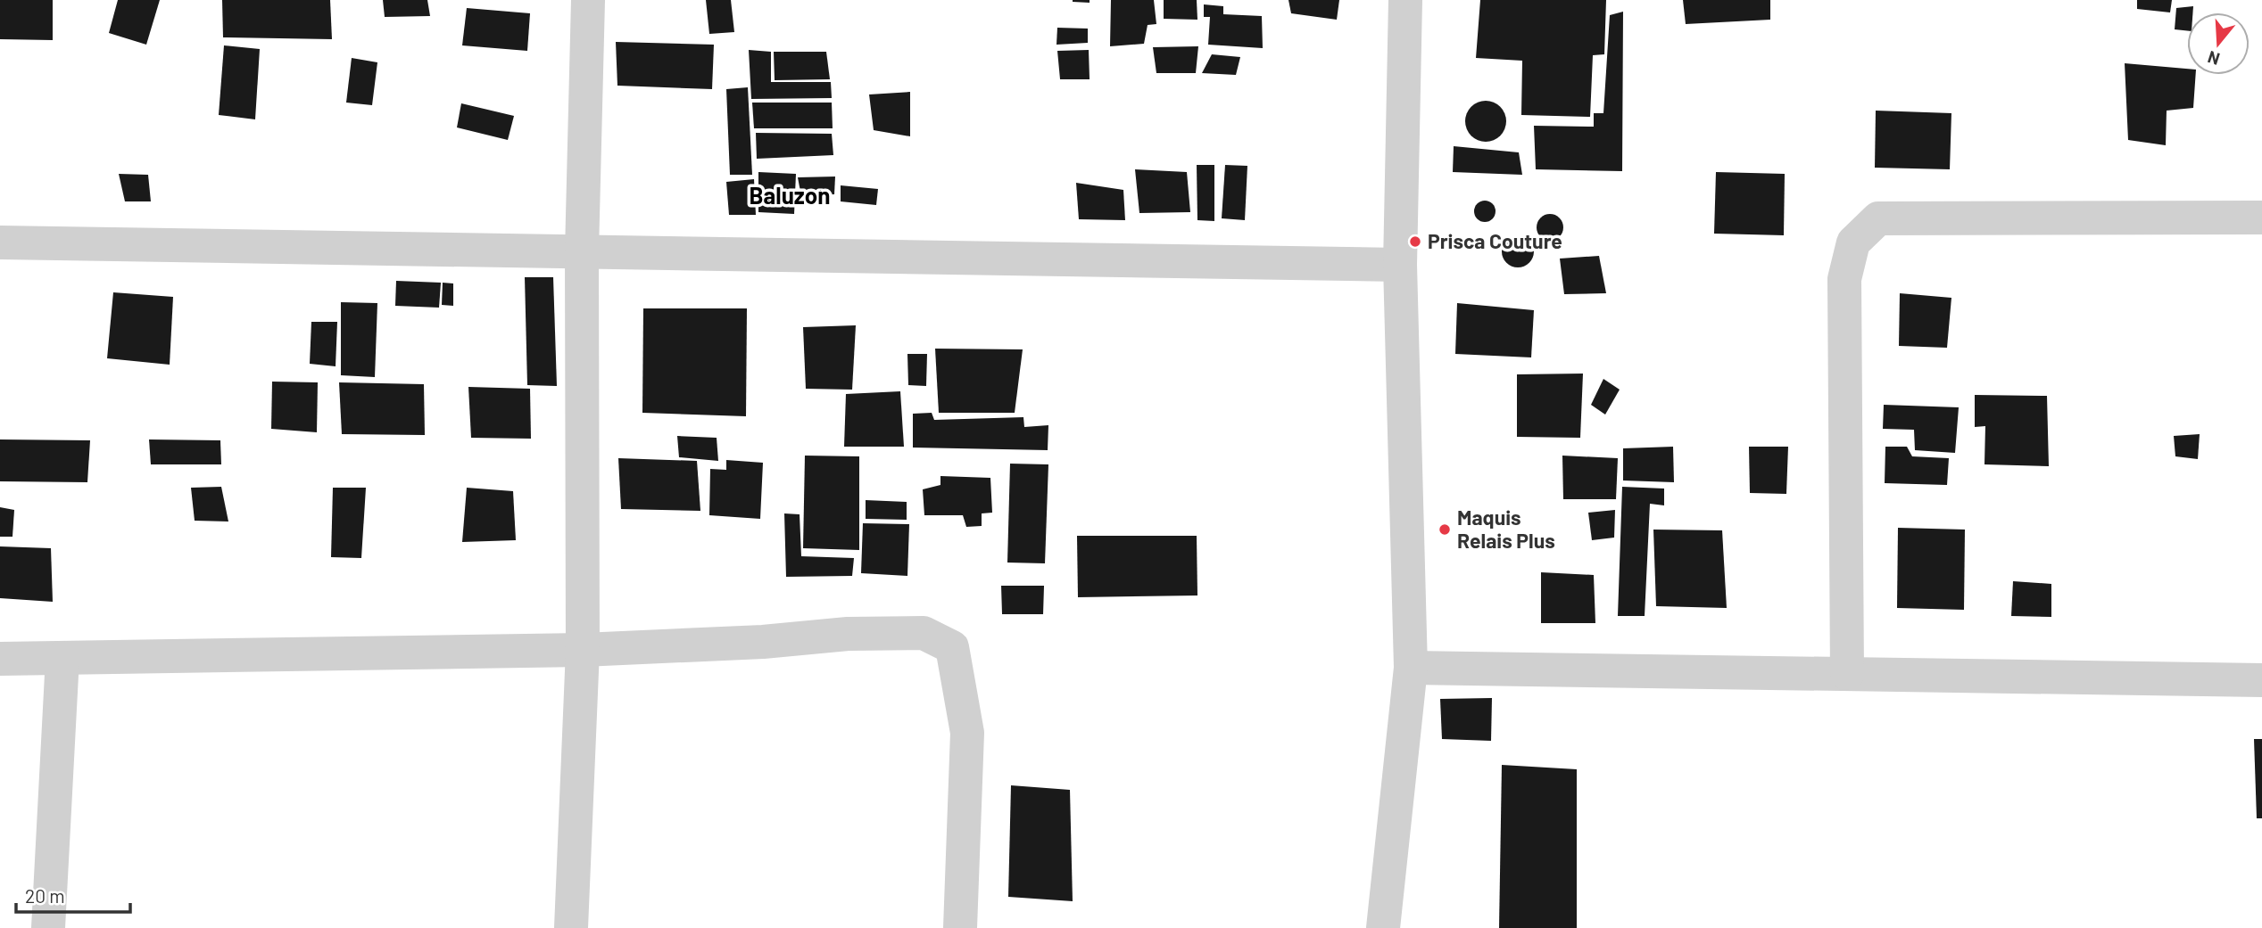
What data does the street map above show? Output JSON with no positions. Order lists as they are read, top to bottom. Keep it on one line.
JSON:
{"districts":["Baluzon"],"places":["Prisca Couture","Maquis Relais Plus"],"scale_bar":"20 m","north":"bottom"}
